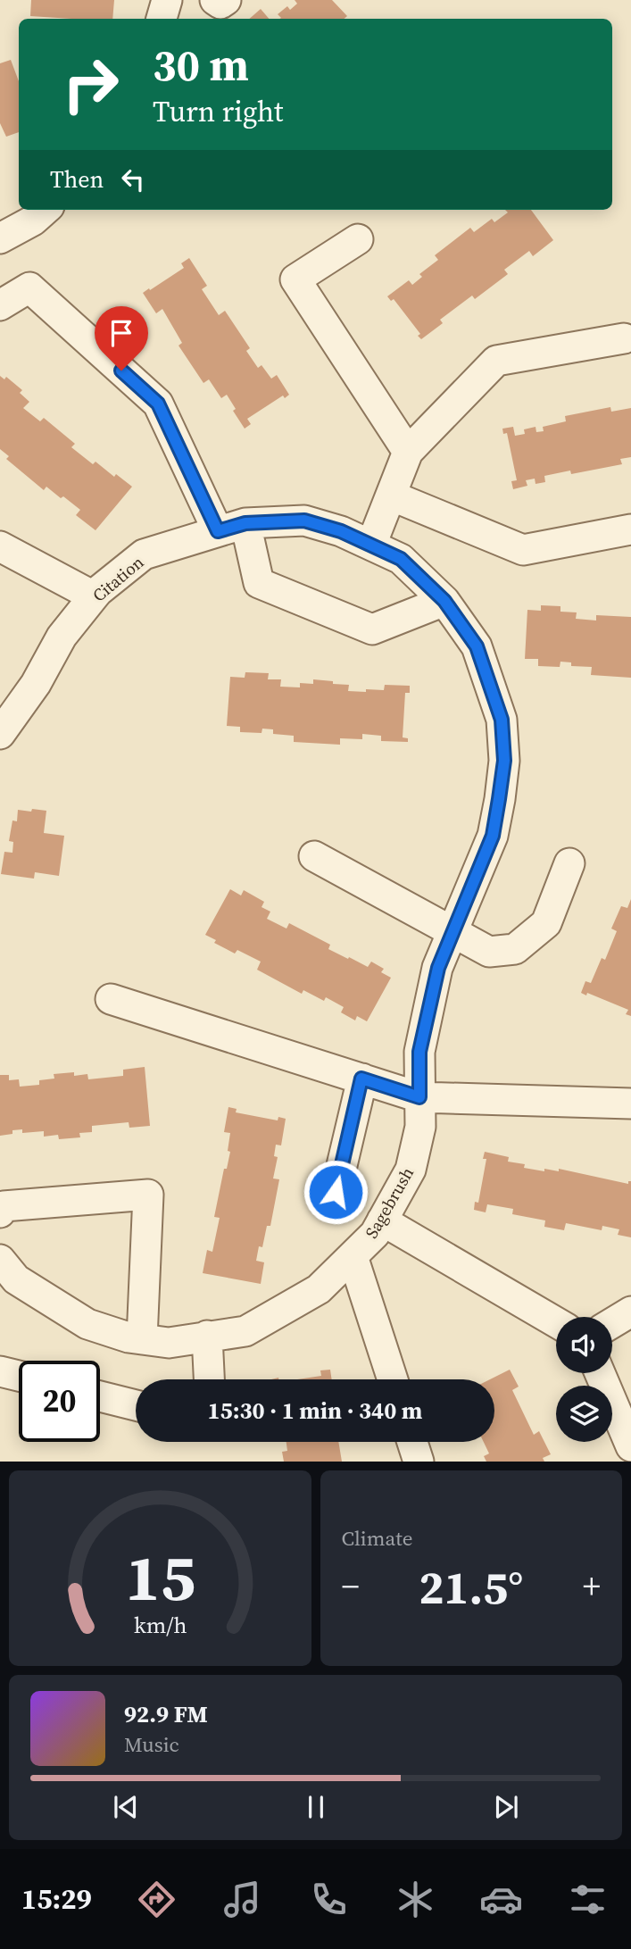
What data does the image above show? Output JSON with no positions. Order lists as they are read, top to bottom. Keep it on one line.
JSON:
{"streets":{"street":["Citation","Sagebrush"]},"crossings":[["Citation","Sagebrush"]],"page":{"turn":["30 m","Turn right"],"then":"Then","limit":"20","trip":"15:30 · 1 min · 340 m","tile":"Climate","heat":["−","21.5°","+"],"song":["92.9 FM","Music"],"tabs":"15:29","gauge":["15","km/h"]}}
